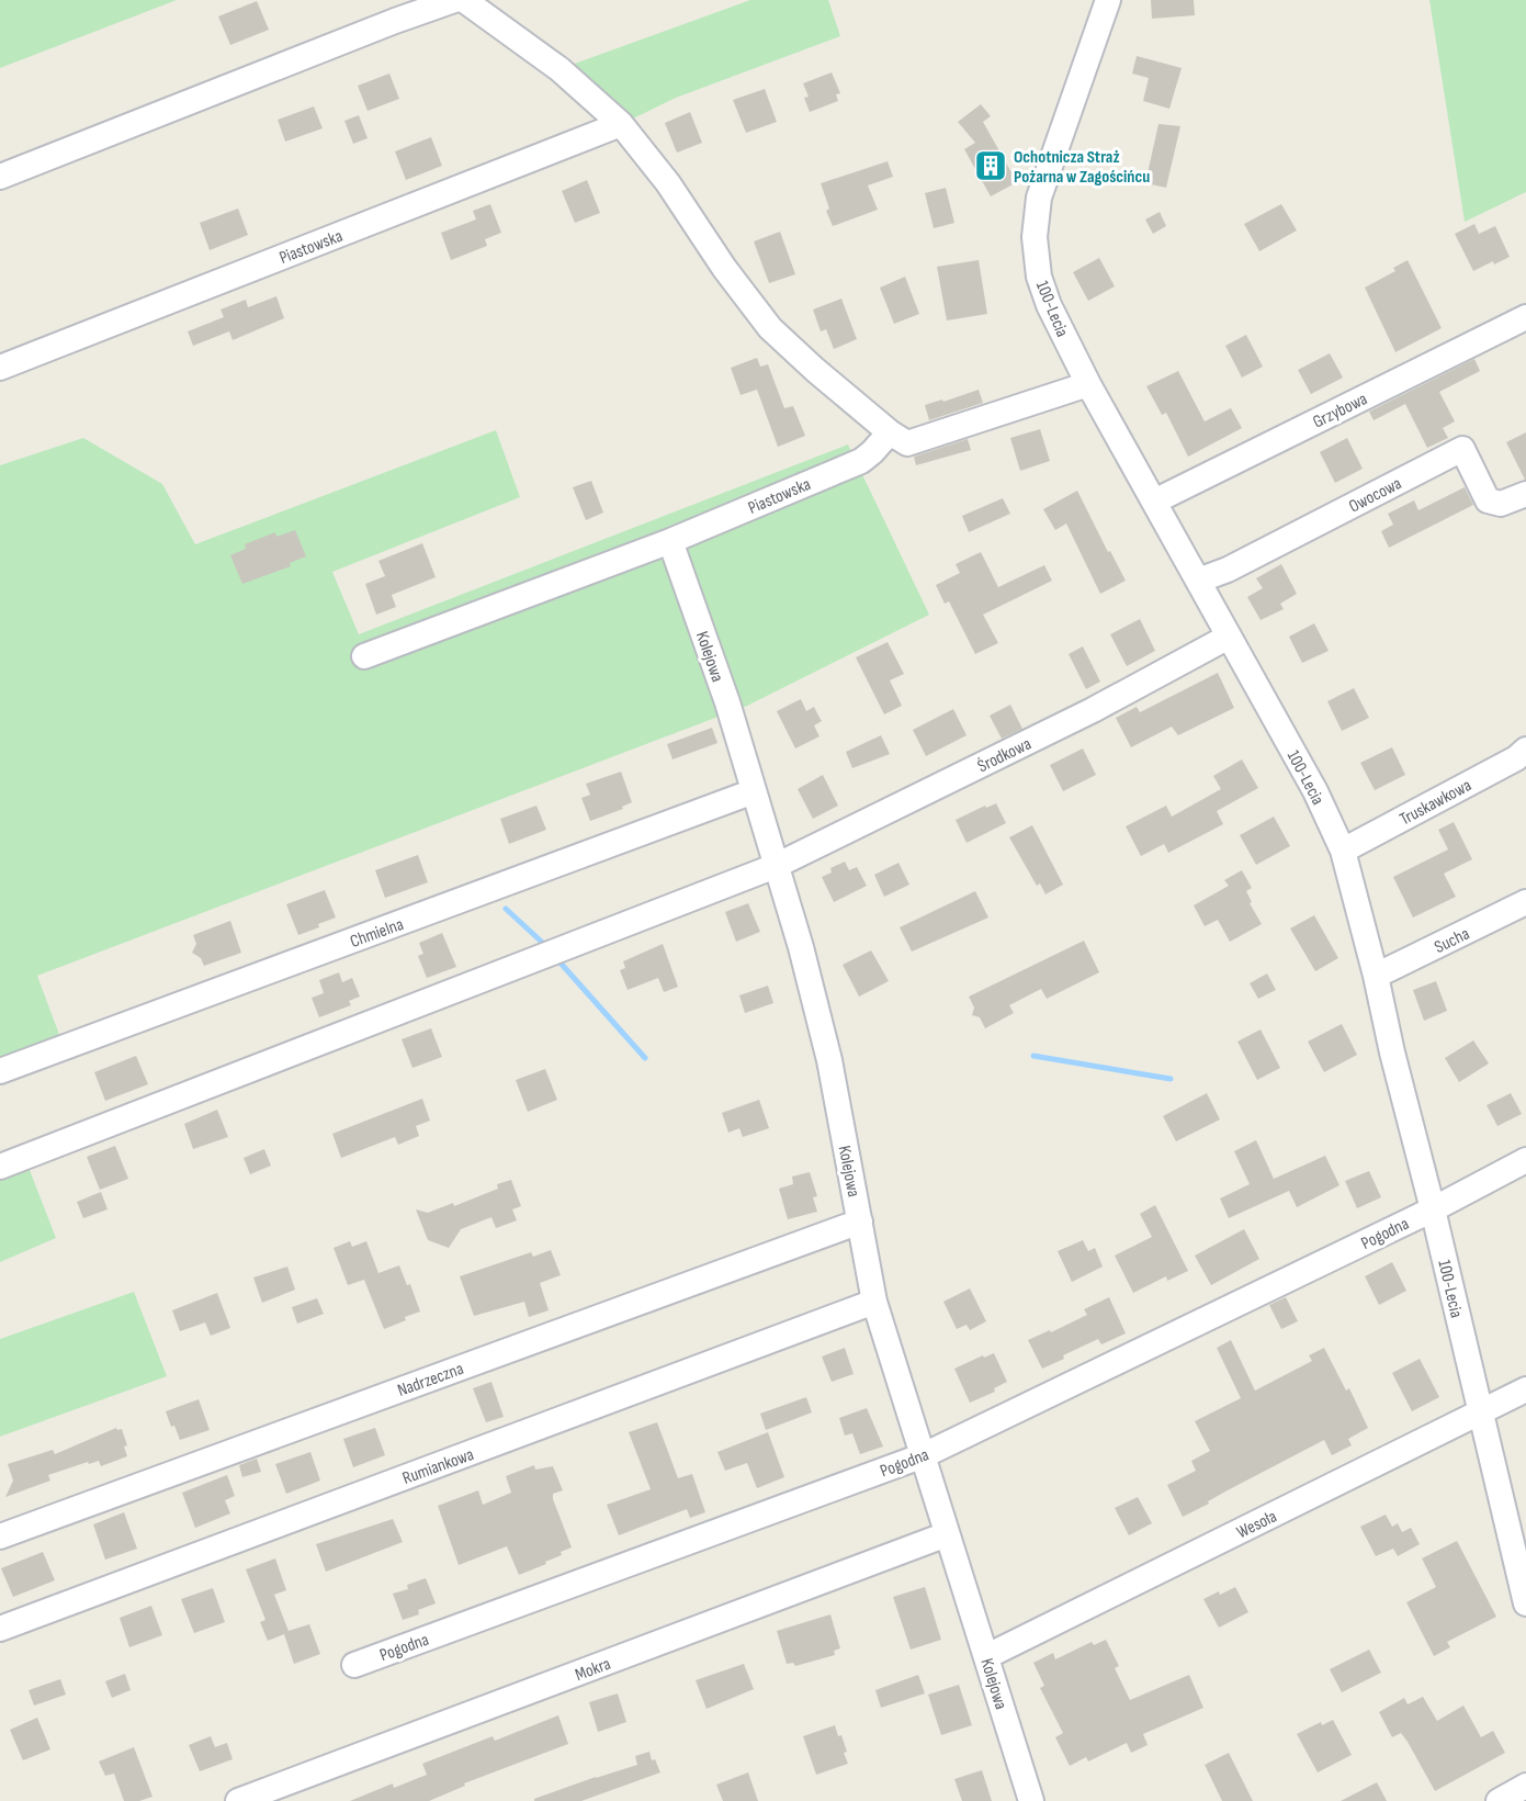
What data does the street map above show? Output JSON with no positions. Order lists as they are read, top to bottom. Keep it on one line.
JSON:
{"streets":{"street":["Piastowska","100-Lecia","Grzybowa","Owocowa","Kolejowa","Środkowa","Truskawkowa","Chmielna","Sucha","Pogodna","Nadrzeczna","Rumiankowa","Wesoła","Mokra"]},"crossings":[["Piastowska","Kolejowa"],["100-Lecia","Grzybowa"],["100-Lecia","Owocowa"],["100-Lecia","Środkowa"],["100-Lecia","Truskawkowa"],["100-Lecia","Sucha"],["100-Lecia","Pogodna"],["100-Lecia","Wesoła"],["Kolejowa","Środkowa"],["Kolejowa","Chmielna"],["Kolejowa","Pogodna"],["Kolejowa","Nadrzeczna"],["Kolejowa","Rumiankowa"],["Kolejowa","Wesoła"],["Kolejowa","Mokra"]],"places":{"building":["Ochotnicza Straż Pożarna w Zagościńcu"]}}
